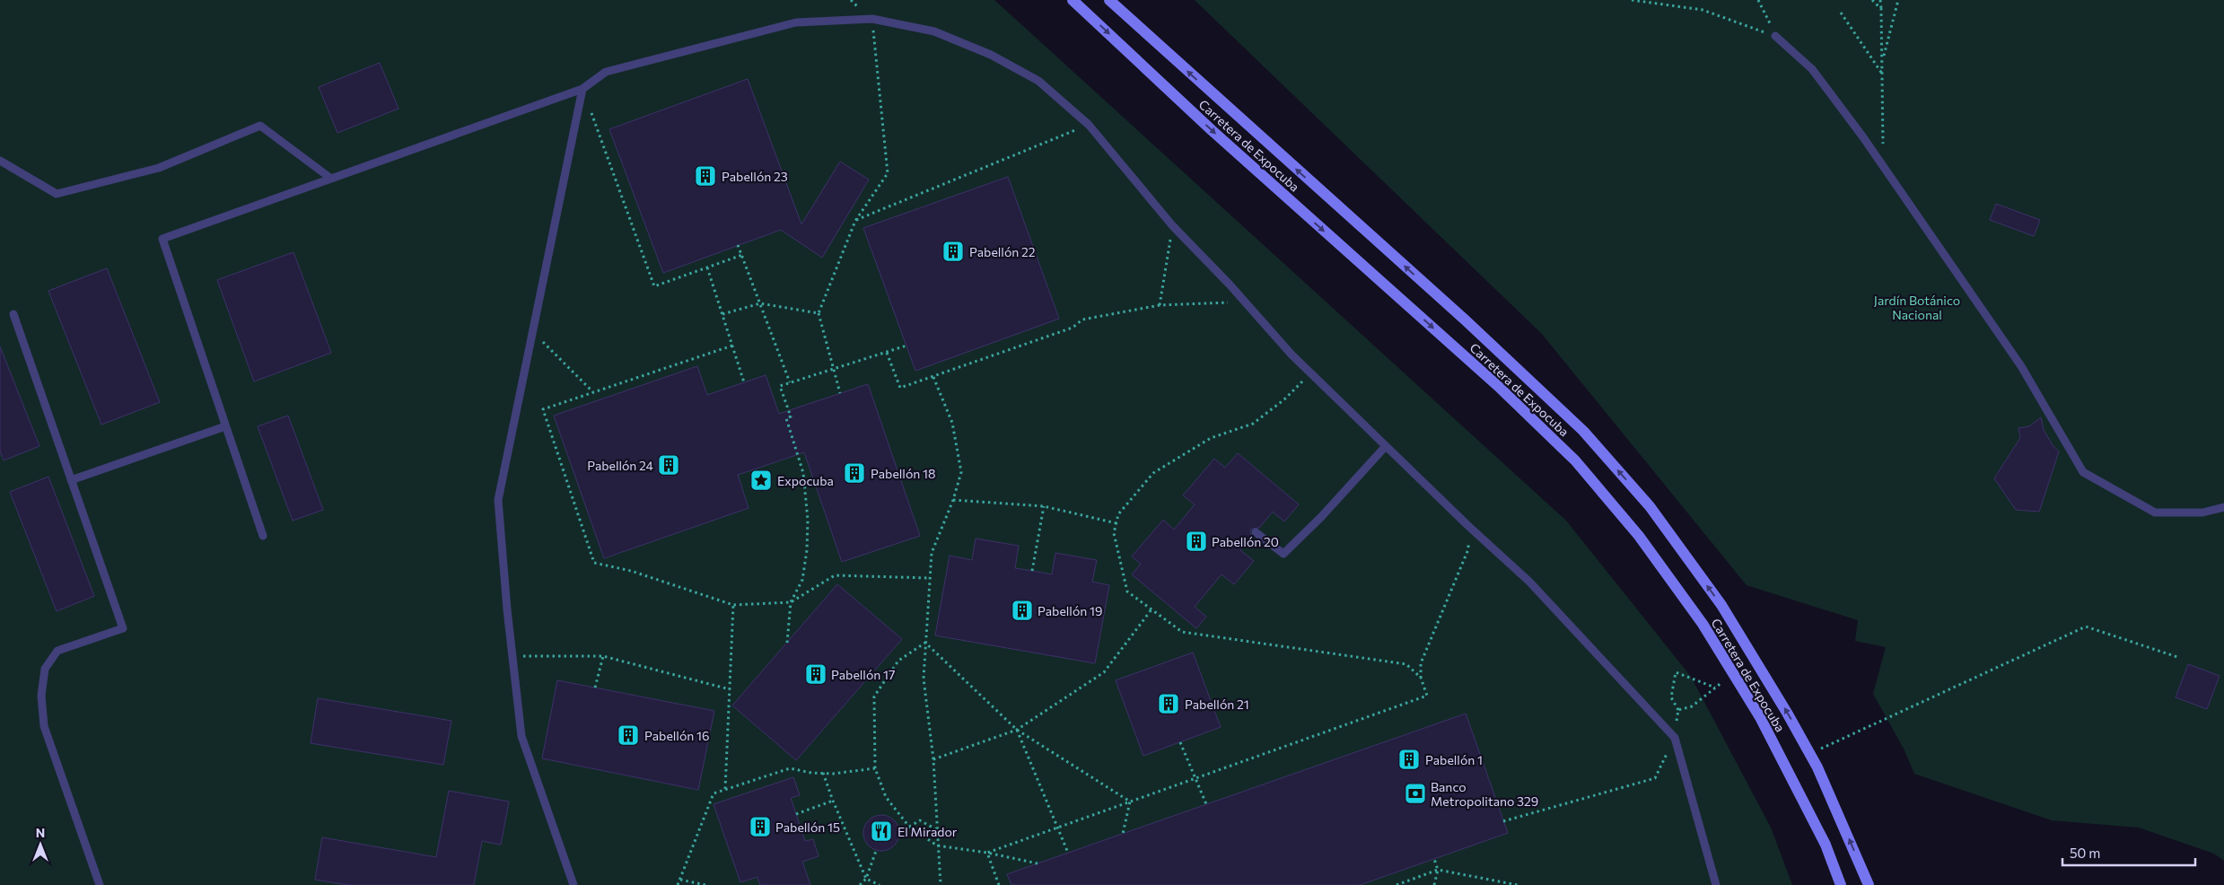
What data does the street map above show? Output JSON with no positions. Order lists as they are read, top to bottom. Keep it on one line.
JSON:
{"streets":{"main road":["Carretera de Expocuba"]},"parks":["Jardín Botánico Nacional"],"places":{"building":["Pabellón 23","Pabellón 22","Pabellón 24","Pabellón 18","Pabellón 20","Pabellón 19","Pabellón 17","Pabellón 21","Pabellón 16","Pabellón 1","Pabellón 15"],"place":["Expocuba"],"bank":["Banco Metropolitano 329"],"restaurant":["El Mirador"]},"scale_bar":"50 m","north":"top"}
